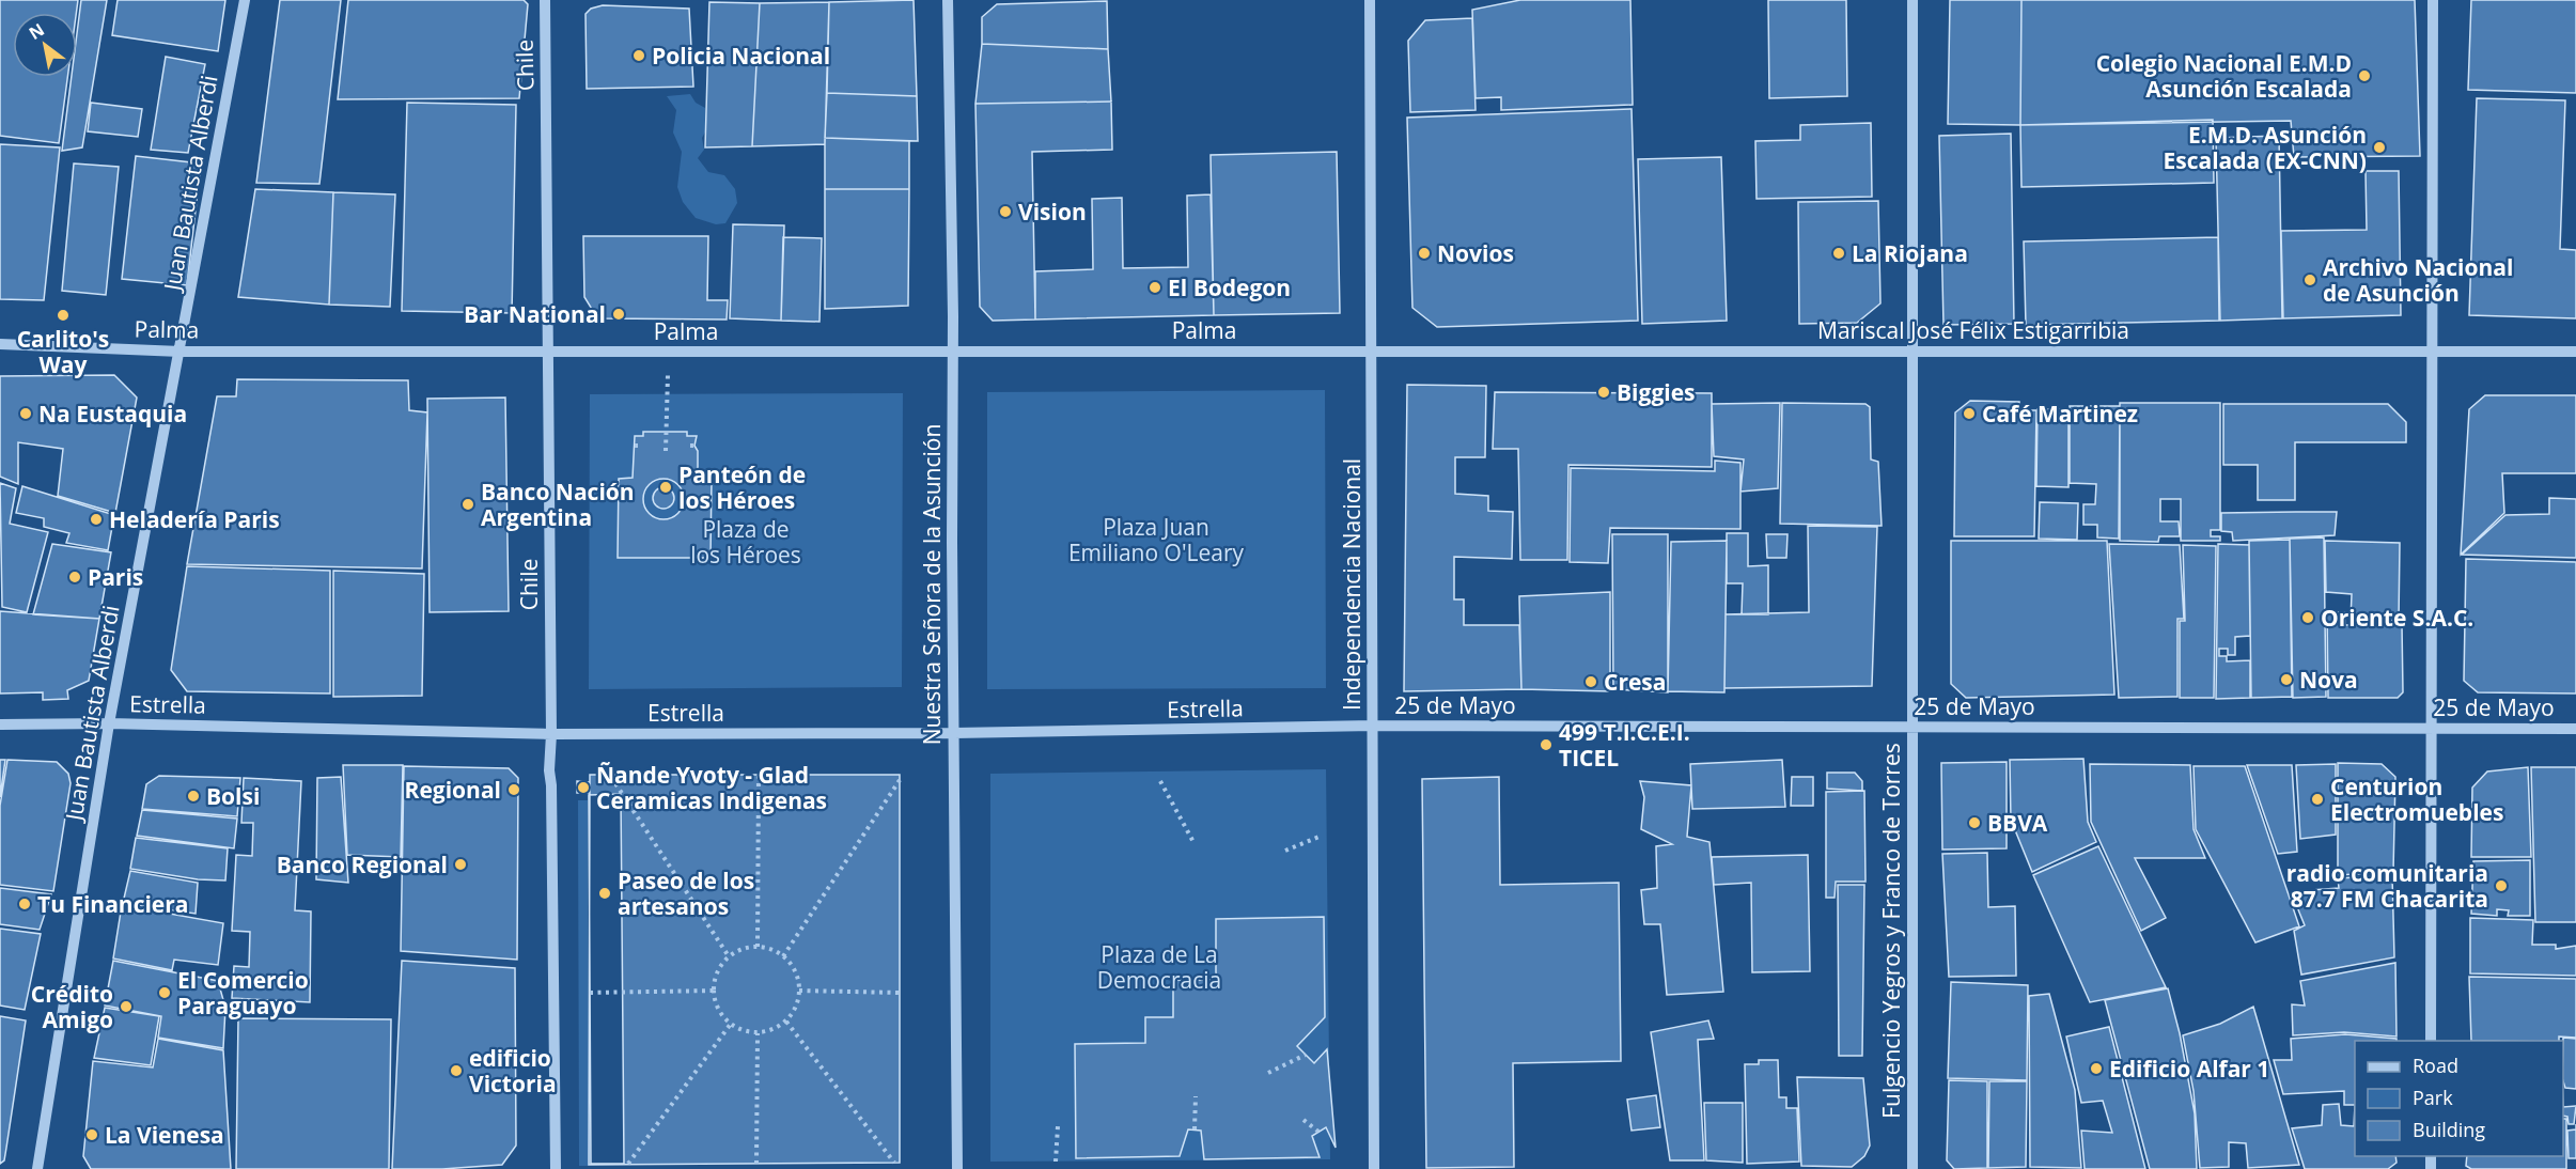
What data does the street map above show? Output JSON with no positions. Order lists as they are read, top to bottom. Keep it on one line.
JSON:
{"streets":{"street":["Chile","Juan Bautista Alberdi","Palma","Mariscal José Félix Estigarribia","Nuestra Señora de la Asunción","Independencia Nacional","Estrella","25 de Mayo","Fulgencio Yegros y Franco de Torres"]},"crossings":[["Chile","Palma"],["Chile","Estrella"],["Juan Bautista Alberdi","Palma"],["Juan Bautista Alberdi","Estrella"],["Palma","Mariscal José Félix Estigarribia"],["Palma","Nuestra Señora de la Asunción"],["Palma","Independencia Nacional"],["Mariscal José Félix Estigarribia","Independencia Nacional"],["Mariscal José Félix Estigarribia","Fulgencio Yegros y Franco de Torres"],["Nuestra Señora de la Asunción","Estrella"],["Independencia Nacional","Estrella"],["Independencia Nacional","25 de Mayo"],["Estrella","25 de Mayo"],["25 de Mayo","Fulgencio Yegros y Franco de Torres"]],"parks":["Plaza Juan Emiliano O'Leary","Plaza de los Héroes","Plaza de La Democracia"],"places":["Policia Nacional","Colegio Nacional E.M.D Asunción Escalada","E.M.D. Asunción Escalada (EX-CNN)","Vision","Novios","La Riojana","Archivo Nacional de Asunción","El Bodegon","Bar National","Carlito's Way","Biggies","Na Eustaquia","Café Martinez","Panteón de los Héroes","Banco Nación Argentina","Heladería Paris","Paris","Oriente S.A.C.","Nova","Cresa","499 T.I.C.E.I. TICEL","Ñande Yvoty - Glad Ceramicas Indigenas","Regional","Bolsi","Centurion Electromuebles","BBVA","Banco Regional","radio comunitaria 87.7 FM Chacarita","Paseo de los artesanos","Tu Financiera","El Comercio Paraguayo","Crédito Amigo","Edificio Alfar 1","edificio Victoria","La Vienesa"],"legend":["Road","Park","Building"],"north":"top left"}
